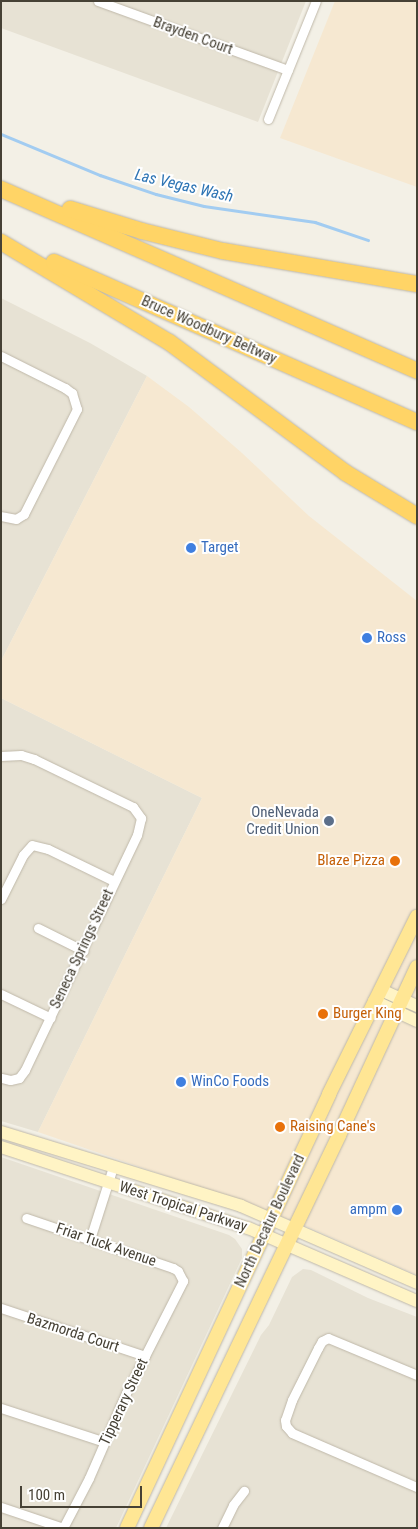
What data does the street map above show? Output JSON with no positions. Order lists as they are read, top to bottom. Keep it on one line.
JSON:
{"streets":{"highway":["Bruce Woodbury Beltway"],"main road":["West Tropical Parkway","North Decatur Boulevard"],"street":["Brayden Court","Seneca Springs Street","Friar Tuck Avenue","Bazmorda Court","Tipperary Street"]},"crossings":[["West Tropical Parkway","North Decatur Boulevard"],["Friar Tuck Avenue","Tipperary Street"],["Bazmorda Court","Tipperary Street"]],"water":["Las Vegas Wash"],"places":["Target","Ross","OneNevada Credit Union","Blaze Pizza","Burger King","WinCo Foods","Raising Cane's","ampm"],"scale_bar":"100 m"}
